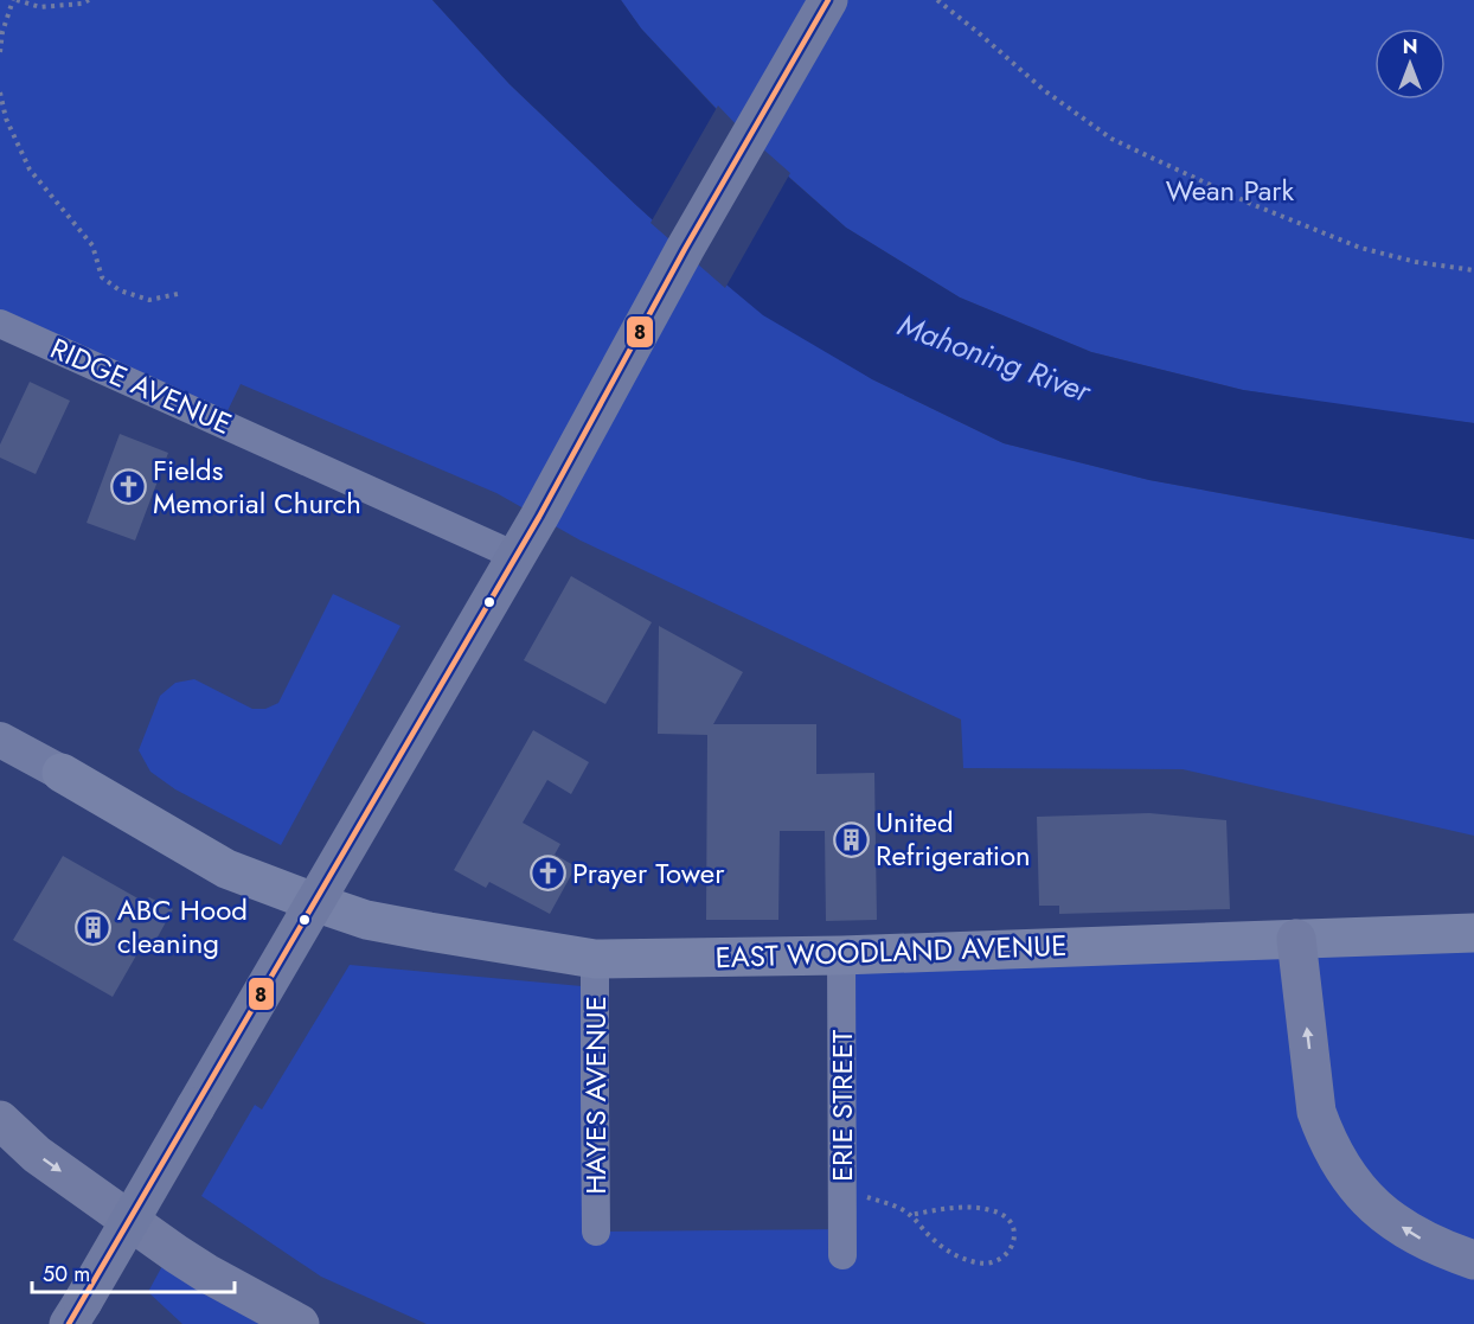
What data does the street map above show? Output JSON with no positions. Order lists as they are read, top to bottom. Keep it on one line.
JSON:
{"streets":{"main road":["EAST WOODLAND AVENUE"],"street":["RIDGE AVENUE","HAYES AVENUE","ERIE STREET"]},"crossings":[["EAST WOODLAND AVENUE","HAYES AVENUE"],["EAST WOODLAND AVENUE","ERIE STREET"]],"water":["Mahoning River"],"parks":["Wean Park"],"places":{"church":["Fields Memorial Church","Prayer Tower"],"building":["United Refrigeration","ABC Hood cleaning"]},"lines":["transit line 8"],"scale_bar":"50 m","north":"top"}
